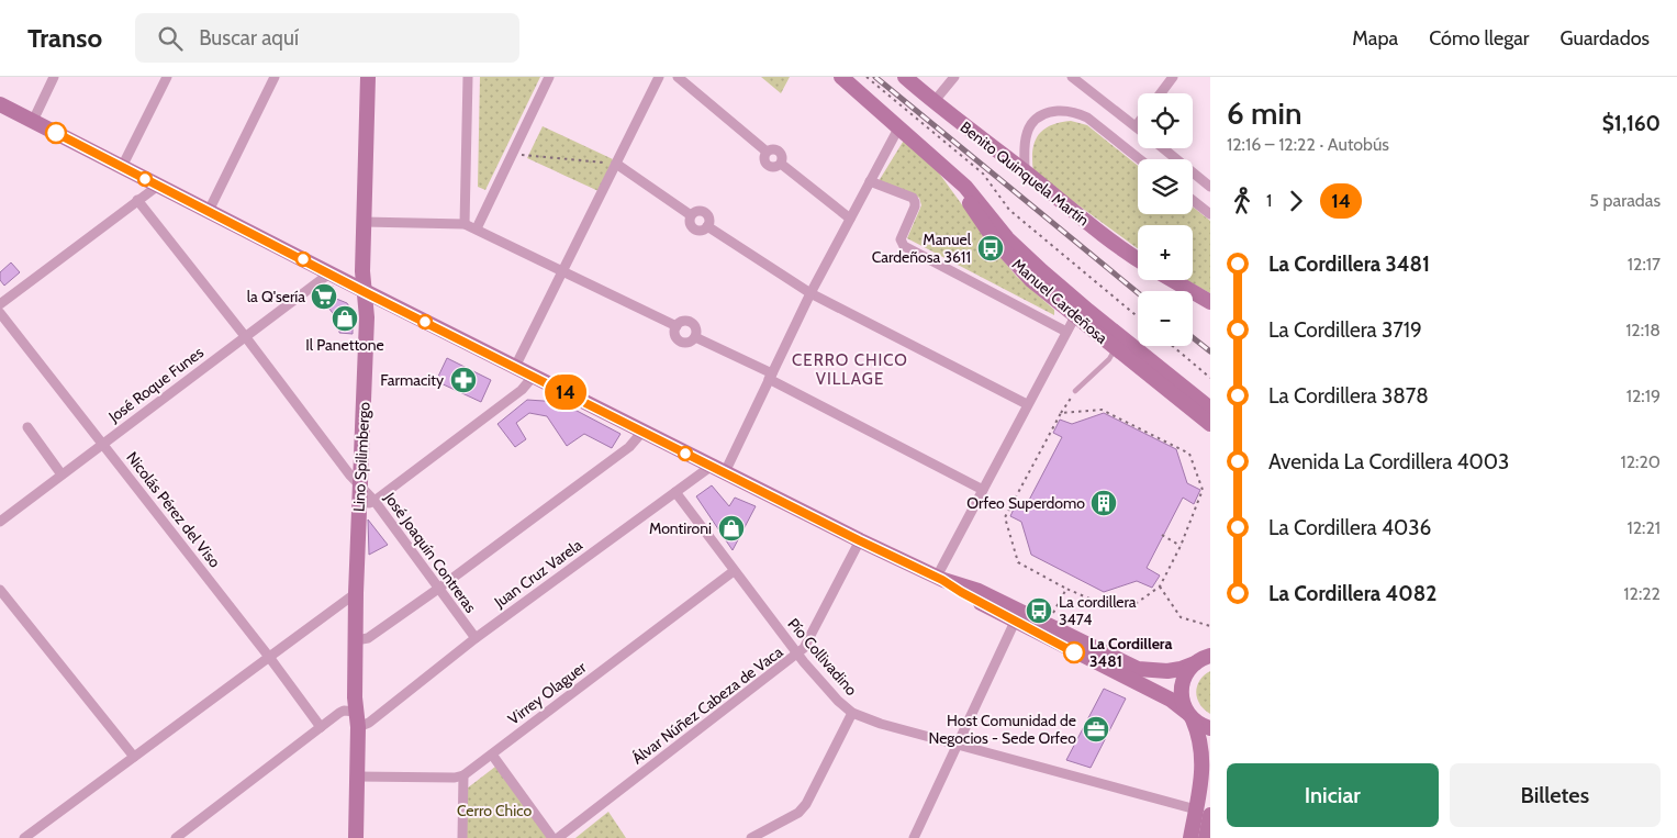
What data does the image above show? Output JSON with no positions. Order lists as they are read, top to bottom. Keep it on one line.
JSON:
{"streets":{"main road":["Benito Quinquela Martín","Manuel Cardeñosa","Lino Spilimbergo"],"street":["José Roque Funes","Nicolás Pérez del Viso","José Joaquín Contreras","Juan Cruz Varela","Pío Collivadino","Virrey Olaguer","Álvar Núñez Cabeza de Vaca"]},"crossings":[["Manuel Cardeñosa","Juan Cruz Varela"],["José Roque Funes","Nicolás Pérez del Viso"],["José Roque Funes","José Joaquín Contreras"],["Lino Spilimbergo","José Joaquín Contreras"],["Lino Spilimbergo","Juan Cruz Varela"],["Nicolás Pérez del Viso","Juan Cruz Varela"],["José Joaquín Contreras","Juan Cruz Varela"],["Juan Cruz Varela","Pío Collivadino"],["Pío Collivadino","Virrey Olaguer"],["Pío Collivadino","Álvar Núñez Cabeza de Vaca"]],"districts":["CERRO CHICO VILLAGE"],"parks":["Cerro Chico"],"places":{"bus stop":["Manuel Cardeñosa 3611","La cordillera 3474"],"supermarket":["la Q'sería"],"shop":["Il Panettone","Montironi"],"pharmacy":["Farmacity"],"building":["Orfeo Superdomo"],"other":["La Cordillera 3481"],"office":["Host Comunidad de Negocios - Sede Orfeo"]},"lines":["bus line 14"],"page":{"header":"Transo","search":"Buscar aquí","nav":["Mapa","Cómo llegar","Guardados"],"on_map":"14","heading":["6 min","12:16 – 12:22 · Autobús","$1,160"],"map_buttons":["+","−"],"legs":["1","14","5 paradas"],"list":[{"name":"La Cordillera 3481","value":"12:17"},{"name":"La Cordillera 3719","value":"12:18"},{"name":"La Cordillera 3878","value":"12:19"},{"name":"Avenida La Cordillera 4003","value":"12:20"},{"name":"La Cordillera 4036","value":"12:21"},{"name":"La Cordillera 4082","value":"12:22"}],"buttons":["Iniciar","Billetes"]}}
